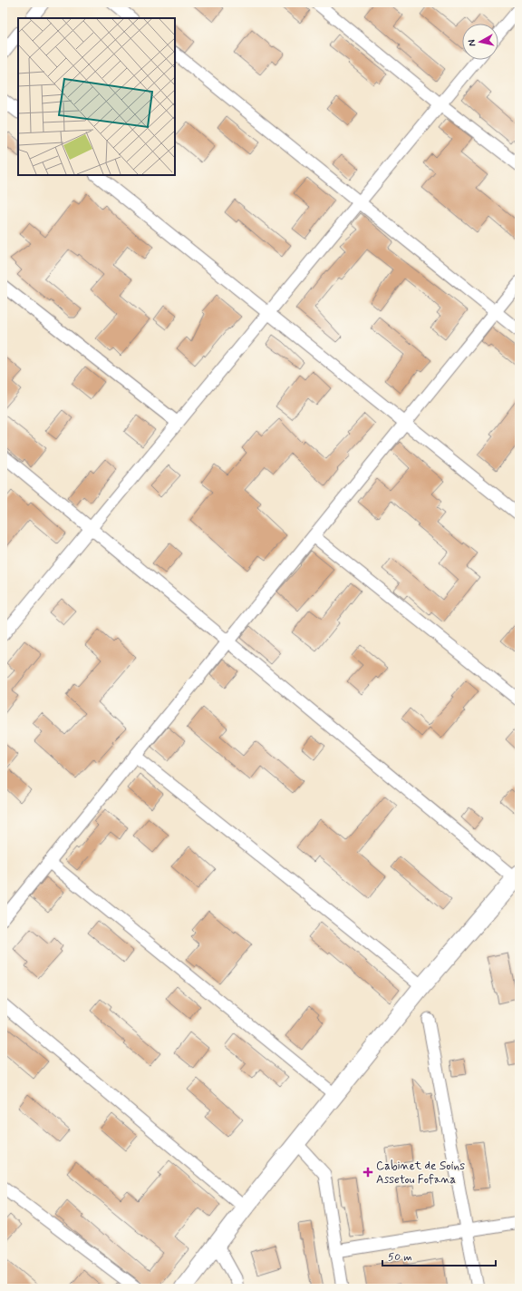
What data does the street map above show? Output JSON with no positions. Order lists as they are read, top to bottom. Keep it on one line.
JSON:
{"places":{"health":["Cabinet de Soins Assetou Fofana"]},"scale_bar":"50 m","north":"left"}
